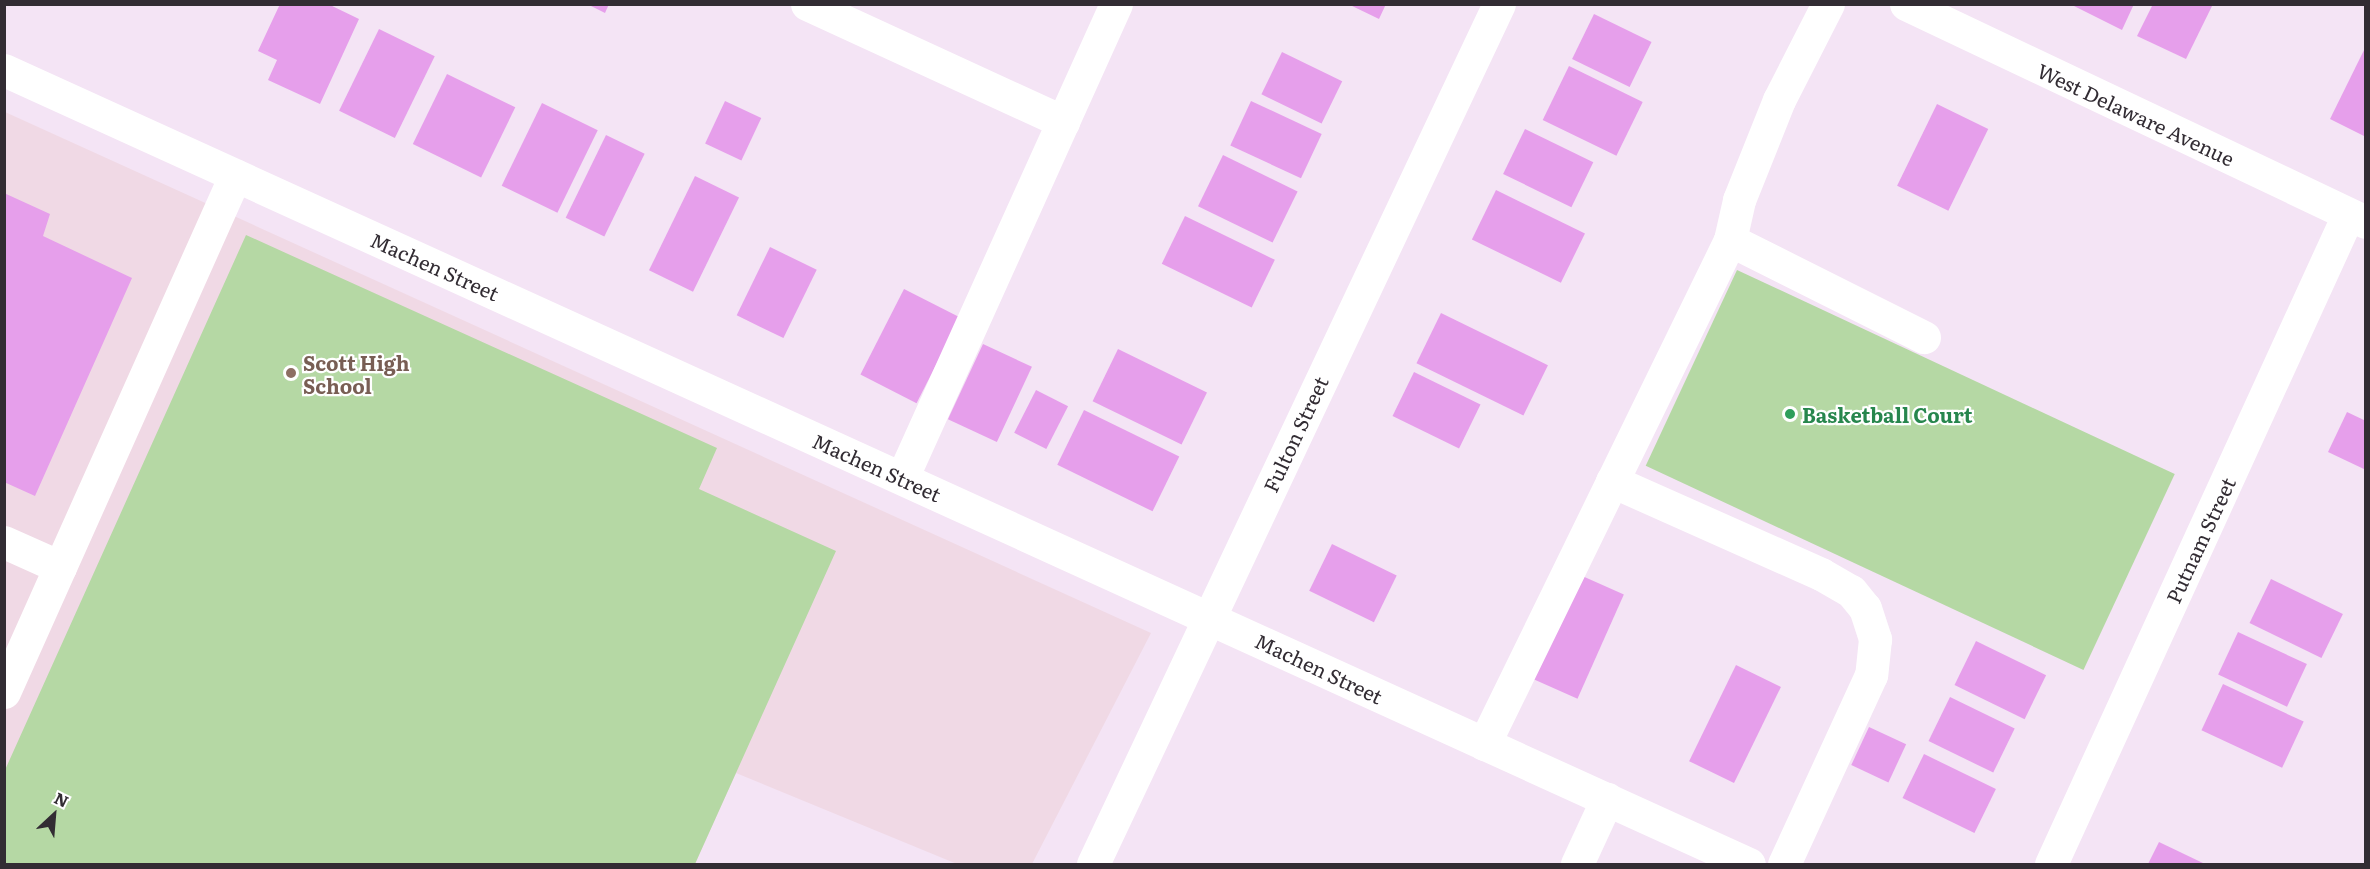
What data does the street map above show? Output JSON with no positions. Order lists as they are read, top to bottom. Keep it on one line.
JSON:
{"streets":{"street":["West Delaware Avenue","Machen Street","Fulton Street","Putnam Street"]},"crossings":[["West Delaware Avenue","Putnam Street"],["Machen Street","Fulton Street"]],"places":["Scott High School","Basketball Court"],"north":"top right"}
